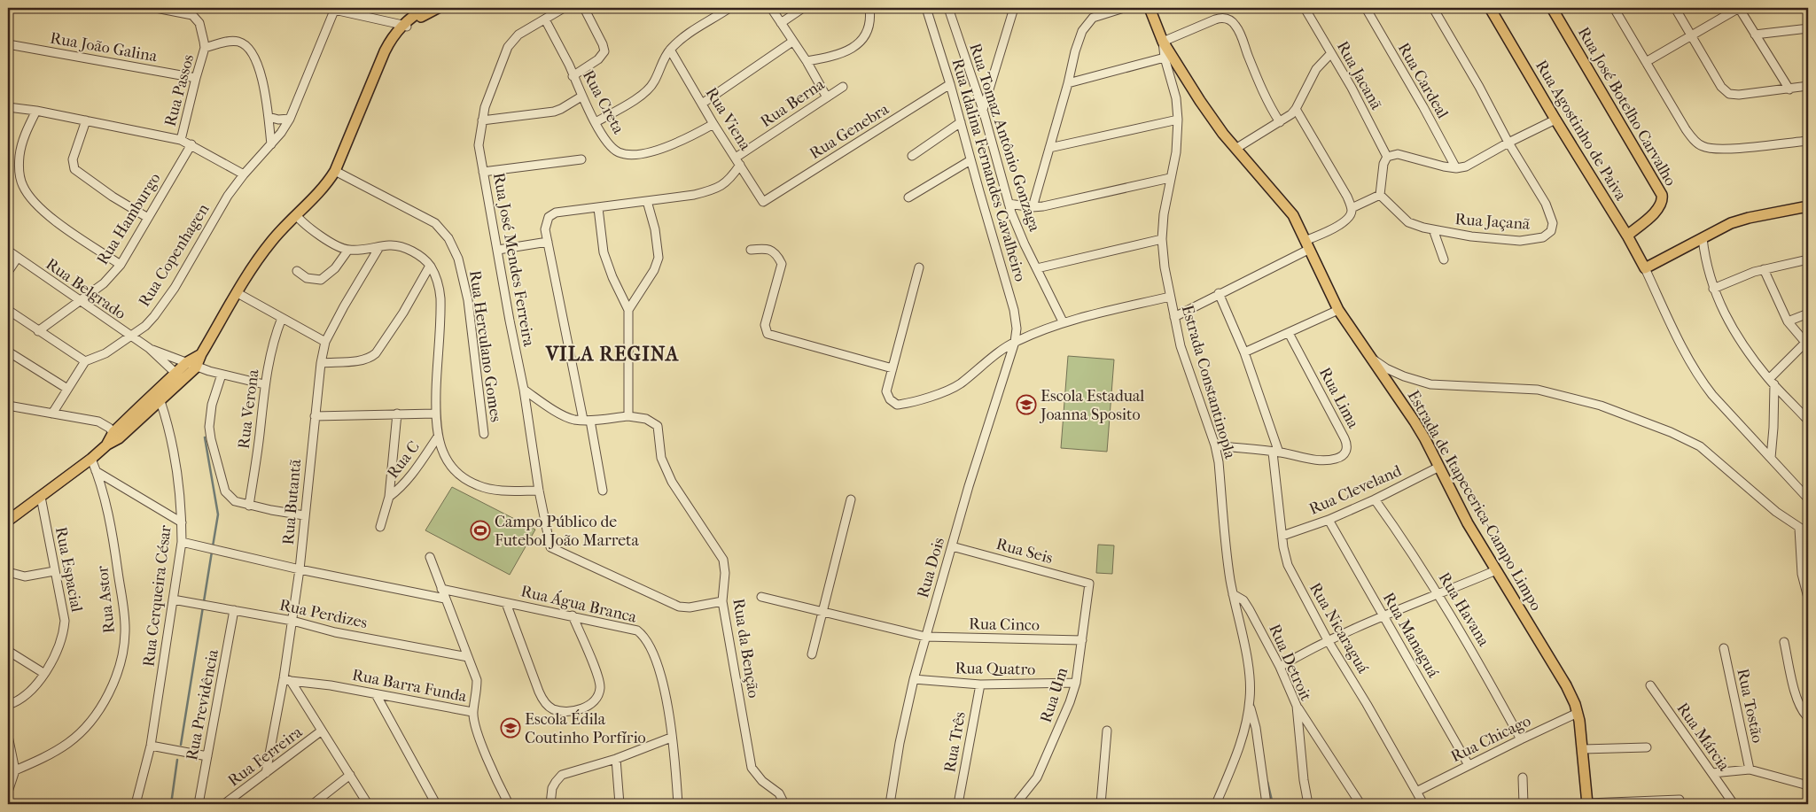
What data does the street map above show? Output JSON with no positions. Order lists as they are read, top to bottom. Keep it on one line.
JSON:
{"streets":{"main road":["Rua José Botelho Carvalho","Rua Agostinho de Paiva","Estrada de Itapecerica-Campo Limpo"],"street":["Rua João Galina","Rua Jacanã","Rua Cardeal","Rua Passos","Rua Creta","Rua Berna","Rua Viena","Rua Genebra","Rua Tomaz Antônio Gonzaga","Rua Idalina Fernandes Cavalheiro","Rua Hamburgo","Rua Jaçanã","Rua Copenhagen","Rua José Mendes Ferreira","Rua Belgrado","Rua Herculano Gomes","Estrada Constantinopla","Rua Lima","Rua Verona","Rua C","Rua Cleveland","Rua Butantã","Rua Seis","Rua Dois","Rua Espacial","Rua Cerqueira César","Rua Astor","Rua Água Branca","Rua Havana","Rua Perdizes","Rua Cinco","Rua Nicaraguá","Rua Managuá","Rua da Benção","Rua Detroit","Rua Quatro","Rua Barra Funda","Rua Um","Rua Previdência","Rua Tostão","Rua Márcia","Rua Chicago","Rua Três","Rua Ferreira"]},"crossings":[["Rua João Galina","Rua Passos"],["Rua Creta","Rua Viena"],["Rua Creta","Rua José Mendes Ferreira"],["Rua Berna","Rua Viena"],["Rua José Botelho Carvalho","Rua Agostinho de Paiva"],["Rua Viena","Rua Genebra"],["Rua Genebra","Rua Idalina Fernandes Cavalheiro"],["Rua Idalina Fernandes Cavalheiro","Rua Dois"],["Rua Hamburgo","Rua Belgrado"],["Rua Copenhagen","Rua Belgrado"],["Rua José Mendes Ferreira","Rua da Benção"],["Rua Belgrado","Rua Verona"],["Estrada Constantinopla","Rua Lima"],["Estrada Constantinopla","Estrada de Itapecerica-Campo Limpo"],["Estrada Constantinopla","Rua Detroit"],["Rua Lima","Rua Nicaraguá"],["Rua Cleveland","Estrada de Itapecerica-Campo Limpo"],["Rua Cleveland","Rua Havana"],["Rua Cleveland","Rua Nicaraguá"],["Rua Cleveland","Rua Managuá"],["Estrada de Itapecerica-Campo Limpo","Rua Chicago"],["Rua Butantã","Rua Perdizes"],["Rua Butantã","Rua Barra Funda"],["Rua Butantã","Rua Ferreira"],["Rua Seis","Rua Dois"],["Rua Seis","Rua Um"],["Rua Dois","Rua Cinco"],["Rua Dois","Rua Quatro"],["Rua Cerqueira César","Rua Perdizes"],["Rua Água Branca","Rua Barra Funda"],["Rua Havana","Rua Chicago"],["Rua Perdizes","Rua Barra Funda"],["Rua Perdizes","Rua Previdência"],["Rua Cinco","Rua Um"],["Rua Nicaraguá","Rua Chicago"],["Rua Managuá","Rua Chicago"],["Rua Quatro","Rua Um"],["Rua Quatro","Rua Três"]],"districts":["VILA REGINA"],"places":{"school or university":["Escola Estadual Joanna Sposito","Escola Édila Coutinho Porfírio"],"sports":["Campo Público de Futebol João Marreta"]}}
